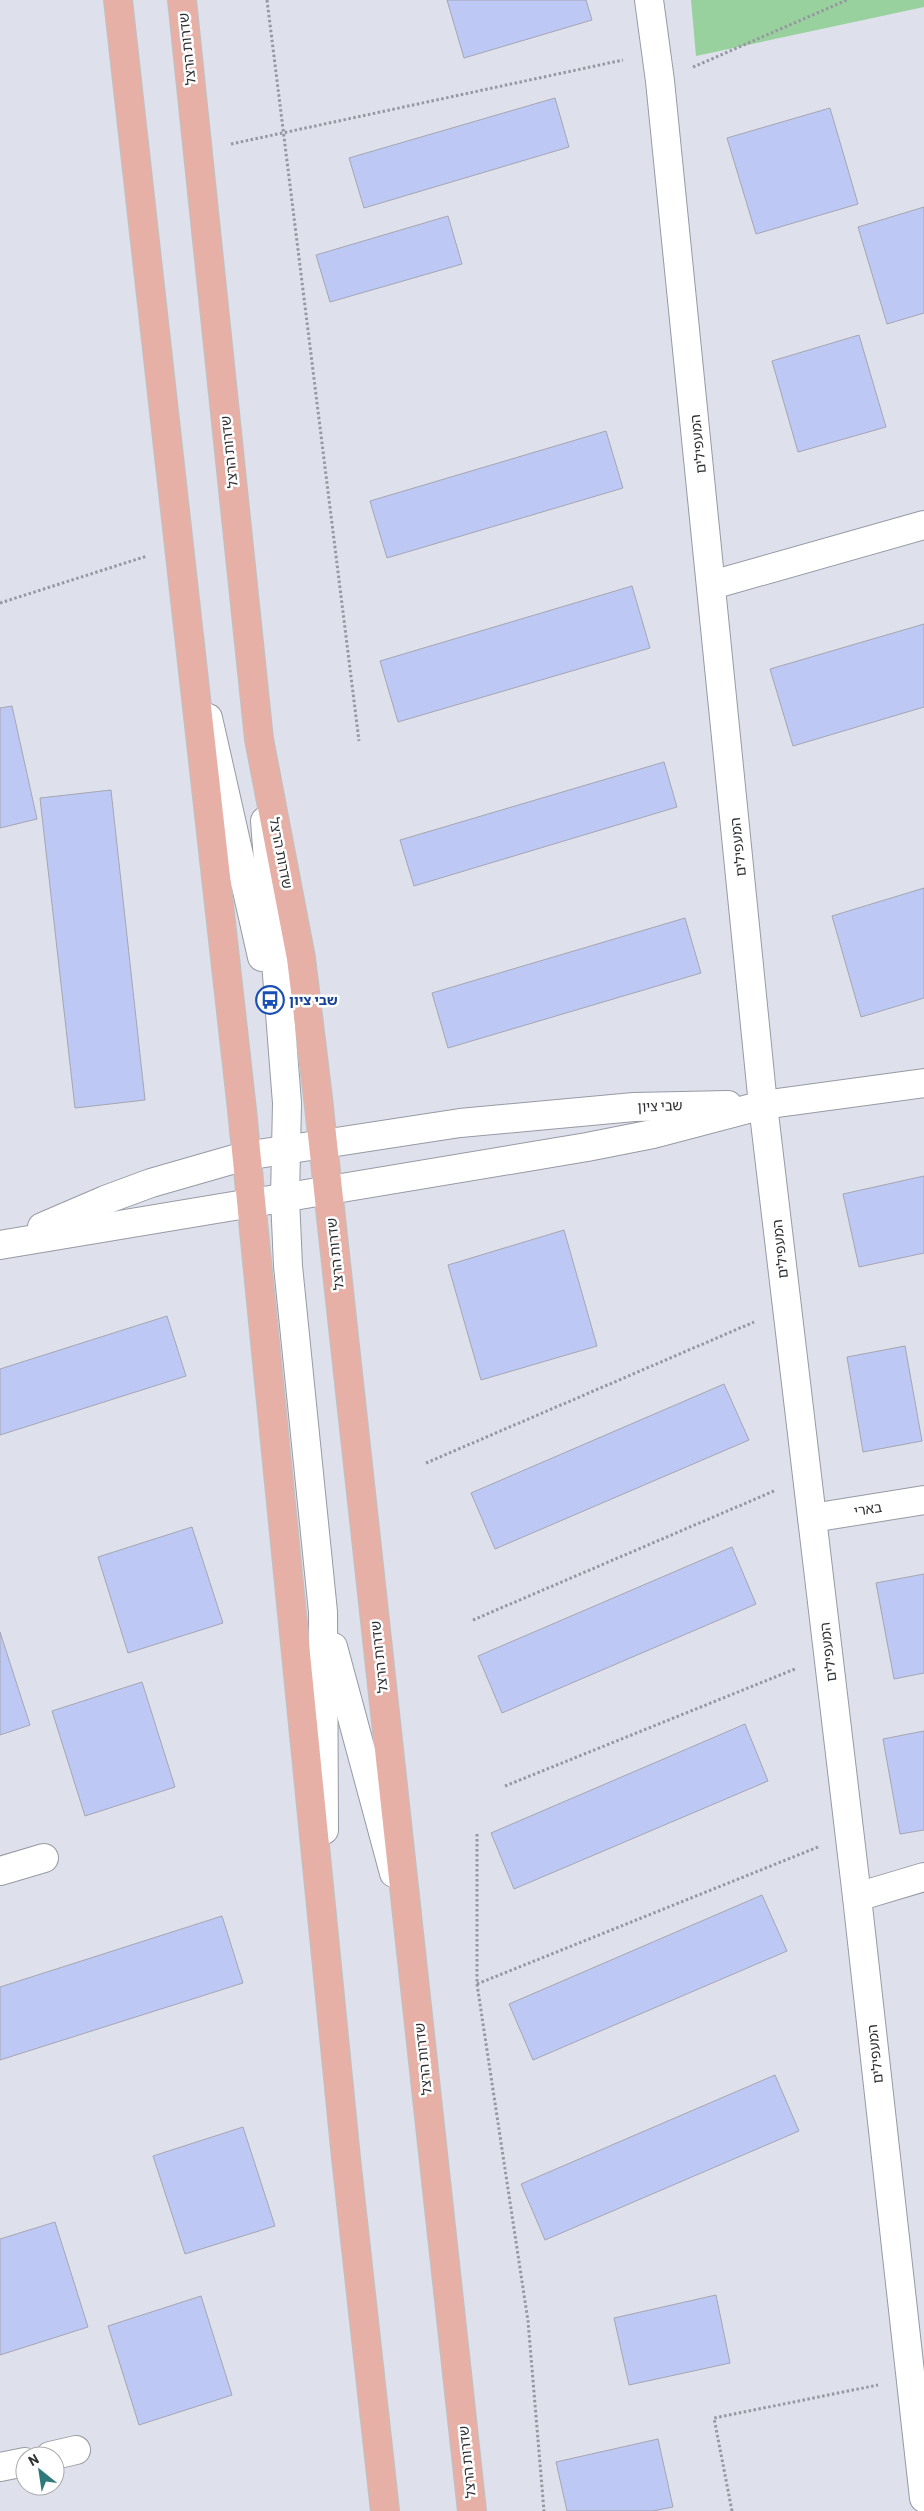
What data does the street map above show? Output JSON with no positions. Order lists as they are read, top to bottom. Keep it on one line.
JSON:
{"streets":{"main road":["שדרות הרצל"],"street":["המעפילים","שבי ציון","בארי"]},"crossings":[["שדרות הרצל","שבי ציון"],["המעפילים","שבי ציון"],["המעפילים","בארי"]],"places":{"bus stop":["שבי ציון"]},"north":"top left"}
